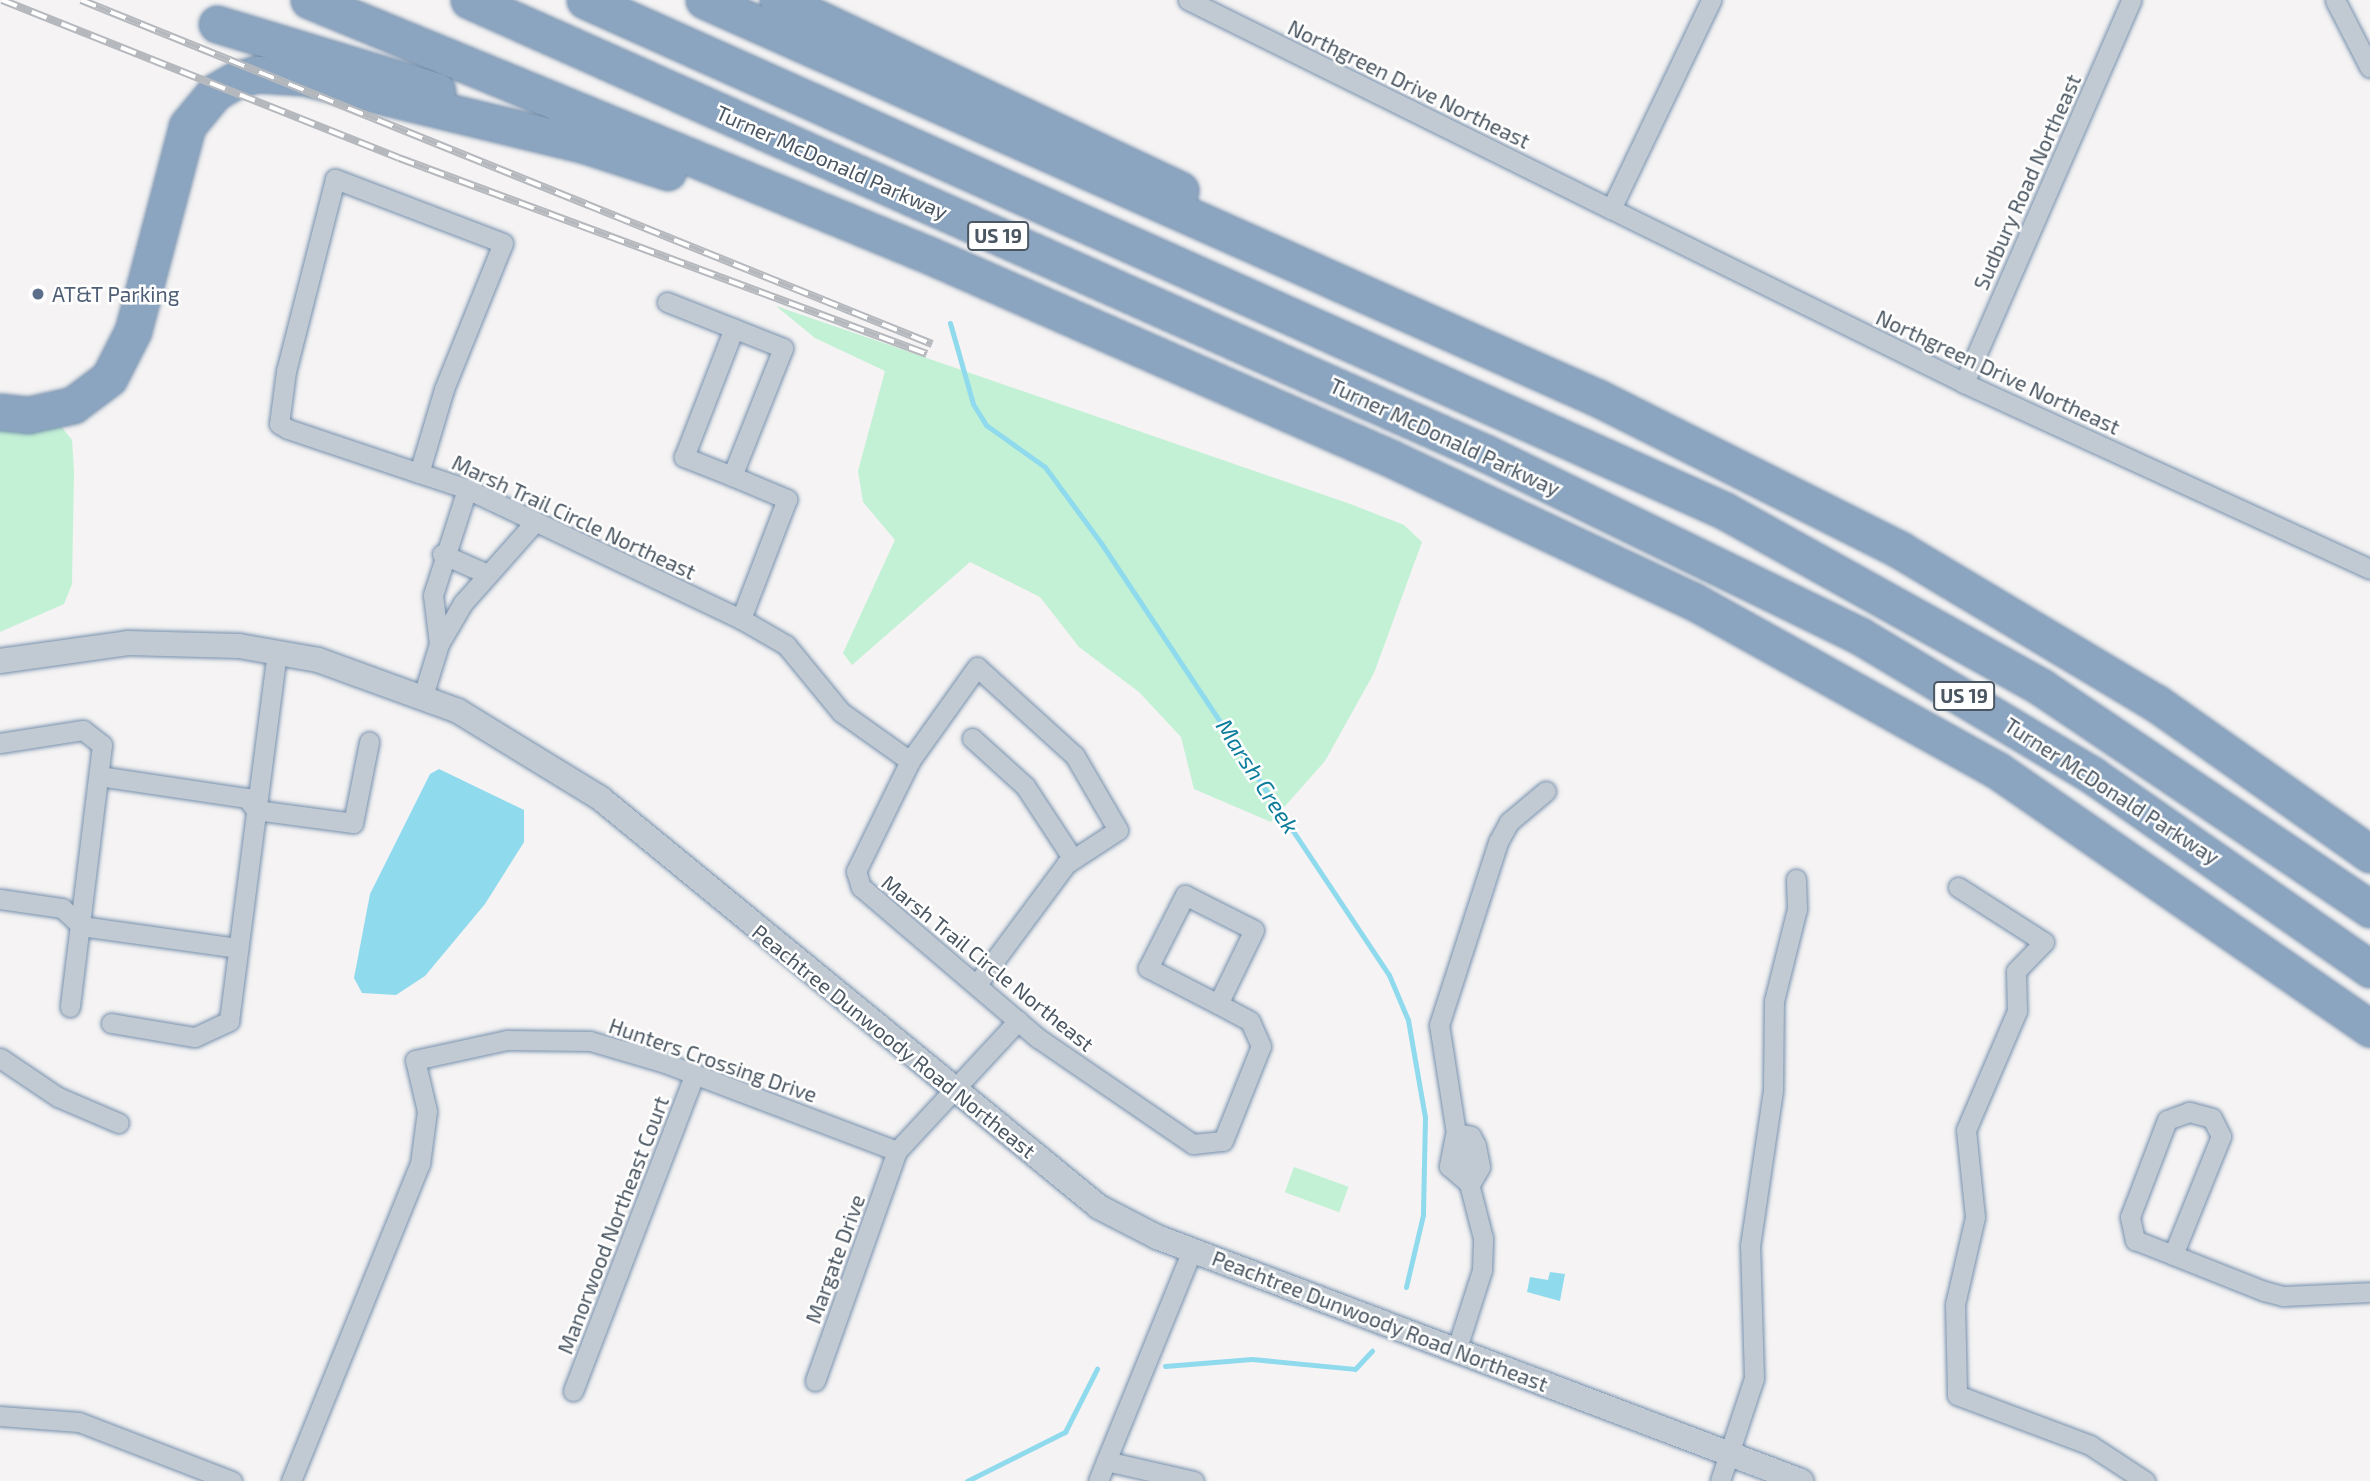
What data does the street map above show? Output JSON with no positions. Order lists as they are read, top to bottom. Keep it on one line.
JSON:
{"streets":{"highway":["Turner McDonald Parkway","US 19"],"street":["Northgreen Drive Northeast","Sudbury Road Northeast","Marsh Trail Circle Northeast","Peachtree Dunwoody Road Northeast","Hunters Crossing Drive","Manorwood Northeast Court","Margate Drive"]},"crossings":[["Northgreen Drive Northeast","Sudbury Road Northeast"],["Hunters Crossing Drive","Manorwood Northeast Court"],["Hunters Crossing Drive","Margate Drive"]],"water":["Marsh Creek"],"places":["AT&T Parking"]}
